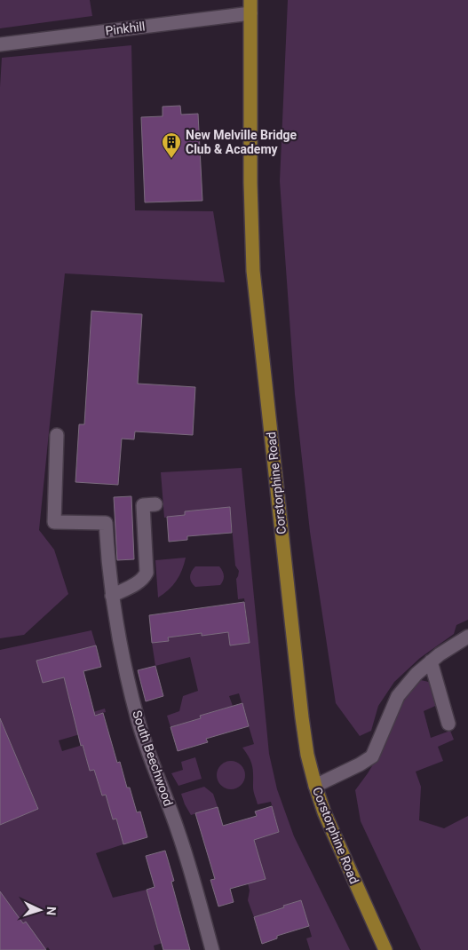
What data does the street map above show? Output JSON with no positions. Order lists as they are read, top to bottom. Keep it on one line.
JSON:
{"streets":{"main road":["Corstorphine Road"],"street":["Pinkhill","South Beechwood"]},"crossings":[["Pinkhill","Corstorphine Road"]],"places":{"building":["New Melville Bridge Club & Academy"]},"north":"right"}
